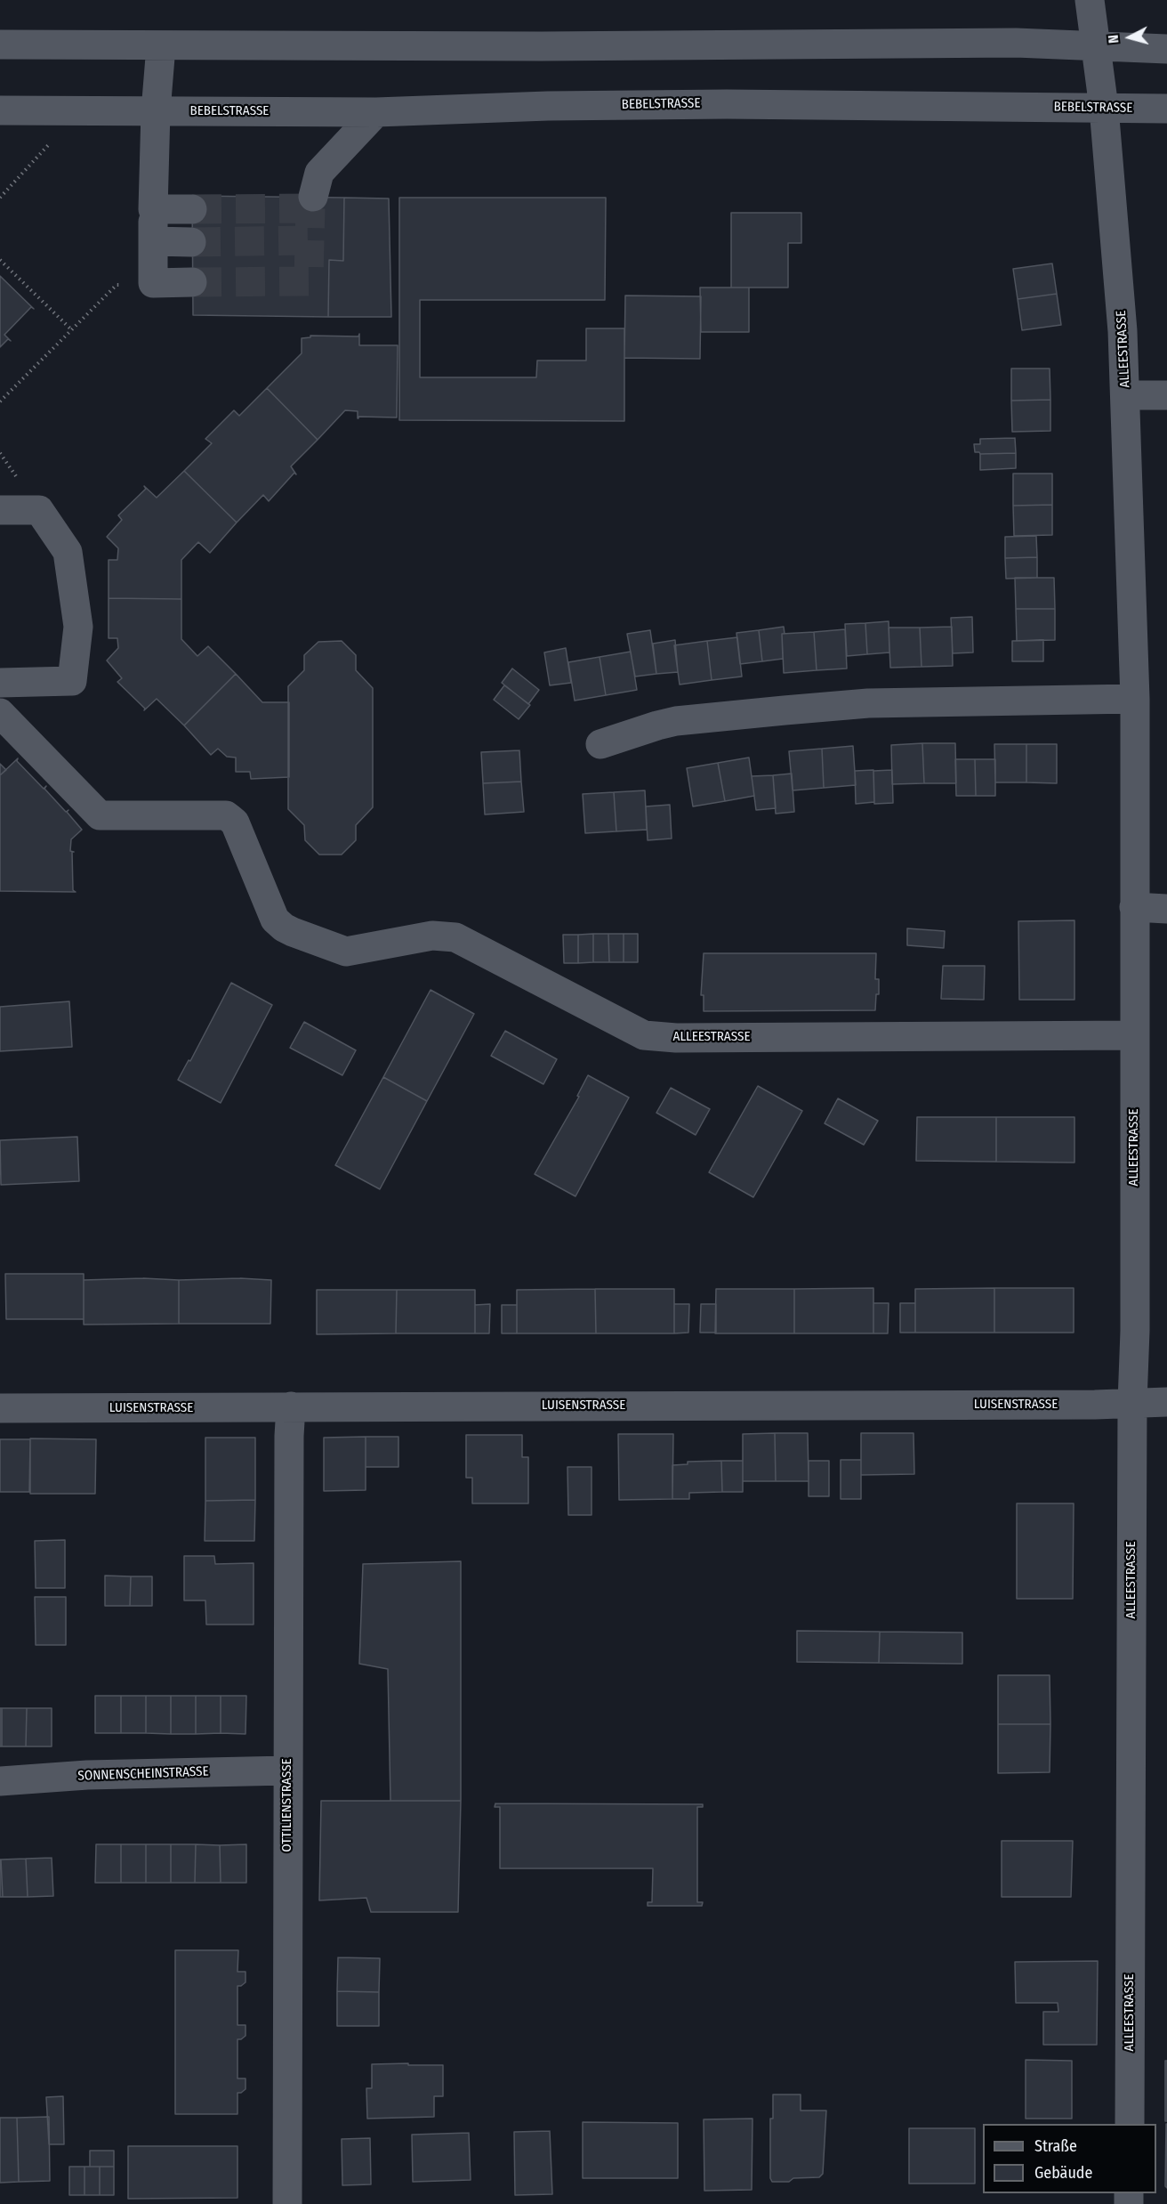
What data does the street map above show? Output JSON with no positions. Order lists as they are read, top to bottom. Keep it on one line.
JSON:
{"streets":{"street":["BEBELSTRASSE","ALLEESTRASSE","LUISENSTRASSE","SONNENSCHEINSTRASSE","OTTILIENSTRASSE"]},"crossings":[["BEBELSTRASSE","ALLEESTRASSE"],["ALLEESTRASSE","LUISENSTRASSE"],["LUISENSTRASSE","OTTILIENSTRASSE"],["SONNENSCHEINSTRASSE","OTTILIENSTRASSE"]],"legend":["Straße","Gebäude"],"north":"left"}
